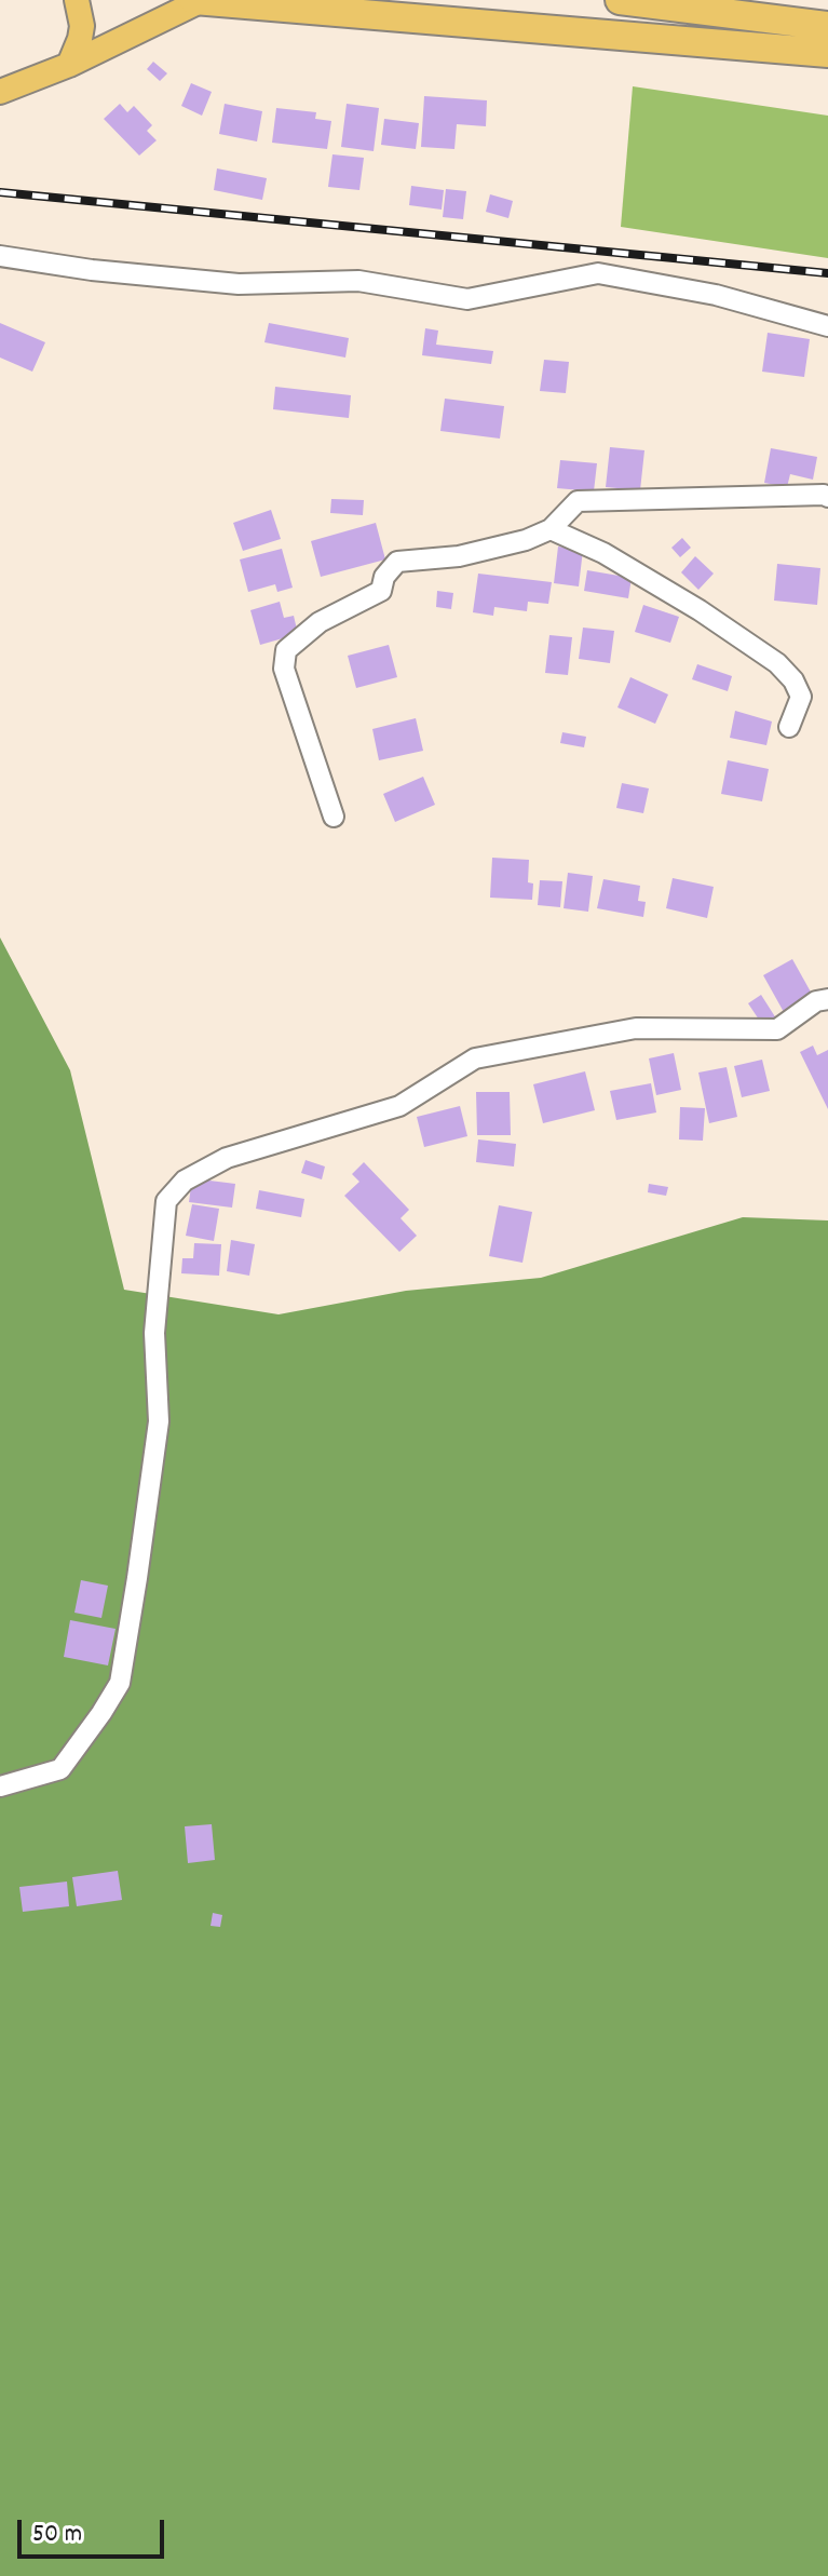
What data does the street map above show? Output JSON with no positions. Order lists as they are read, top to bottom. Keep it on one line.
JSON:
{"scale_bar":"50 m"}
